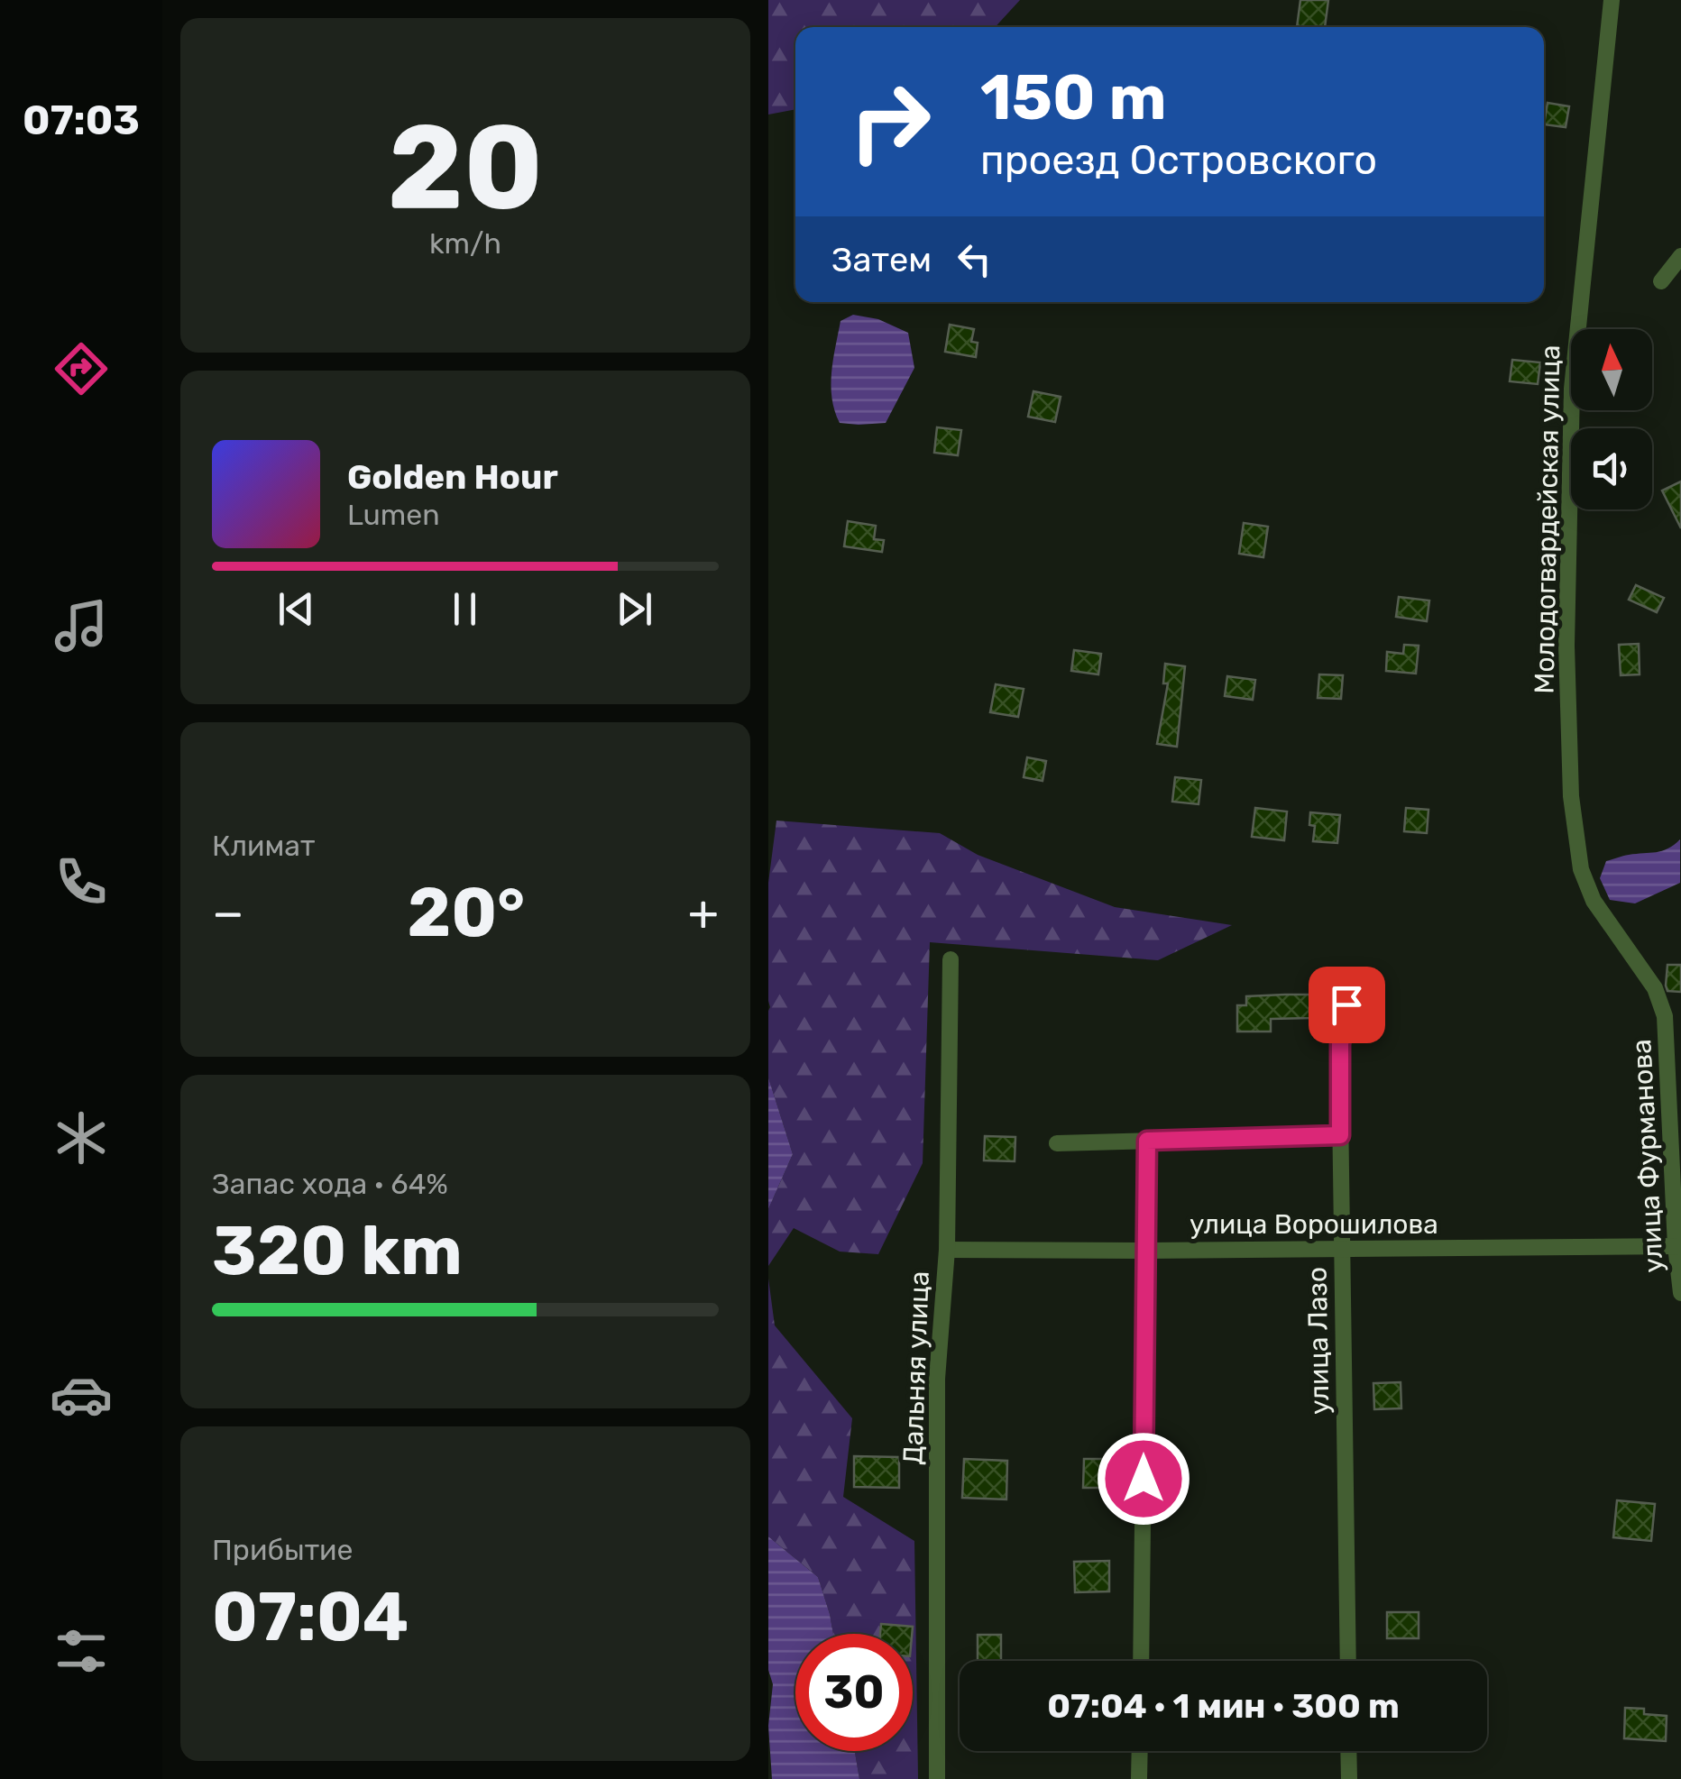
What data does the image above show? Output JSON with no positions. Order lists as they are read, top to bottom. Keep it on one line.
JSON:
{"streets":{"street":["Молодогвардейская улица","улица Фурманова","улица Ворошилова","улица Лазо","Дальняя улица"]},"crossings":[["Молодогвардейская улица","улица Фурманова"],["улица Фурманова","улица Ворошилова"],["улица Ворошилова","улица Лазо"],["улица Ворошилова","Дальняя улица"]],"north":"top","page":{"tabs":"07:03","tile":[["20","km/h"],"Климат",["Запас хода · 64%","320 km"],["Прибытие","07:04"]],"turn":["150 m","проезд Островского"],"then":"Затем","song":["Golden Hour","Lumen"],"heat":["−","20°","+"],"limit":"30","trip":"07:04 · 1 мин · 300 m"}}
